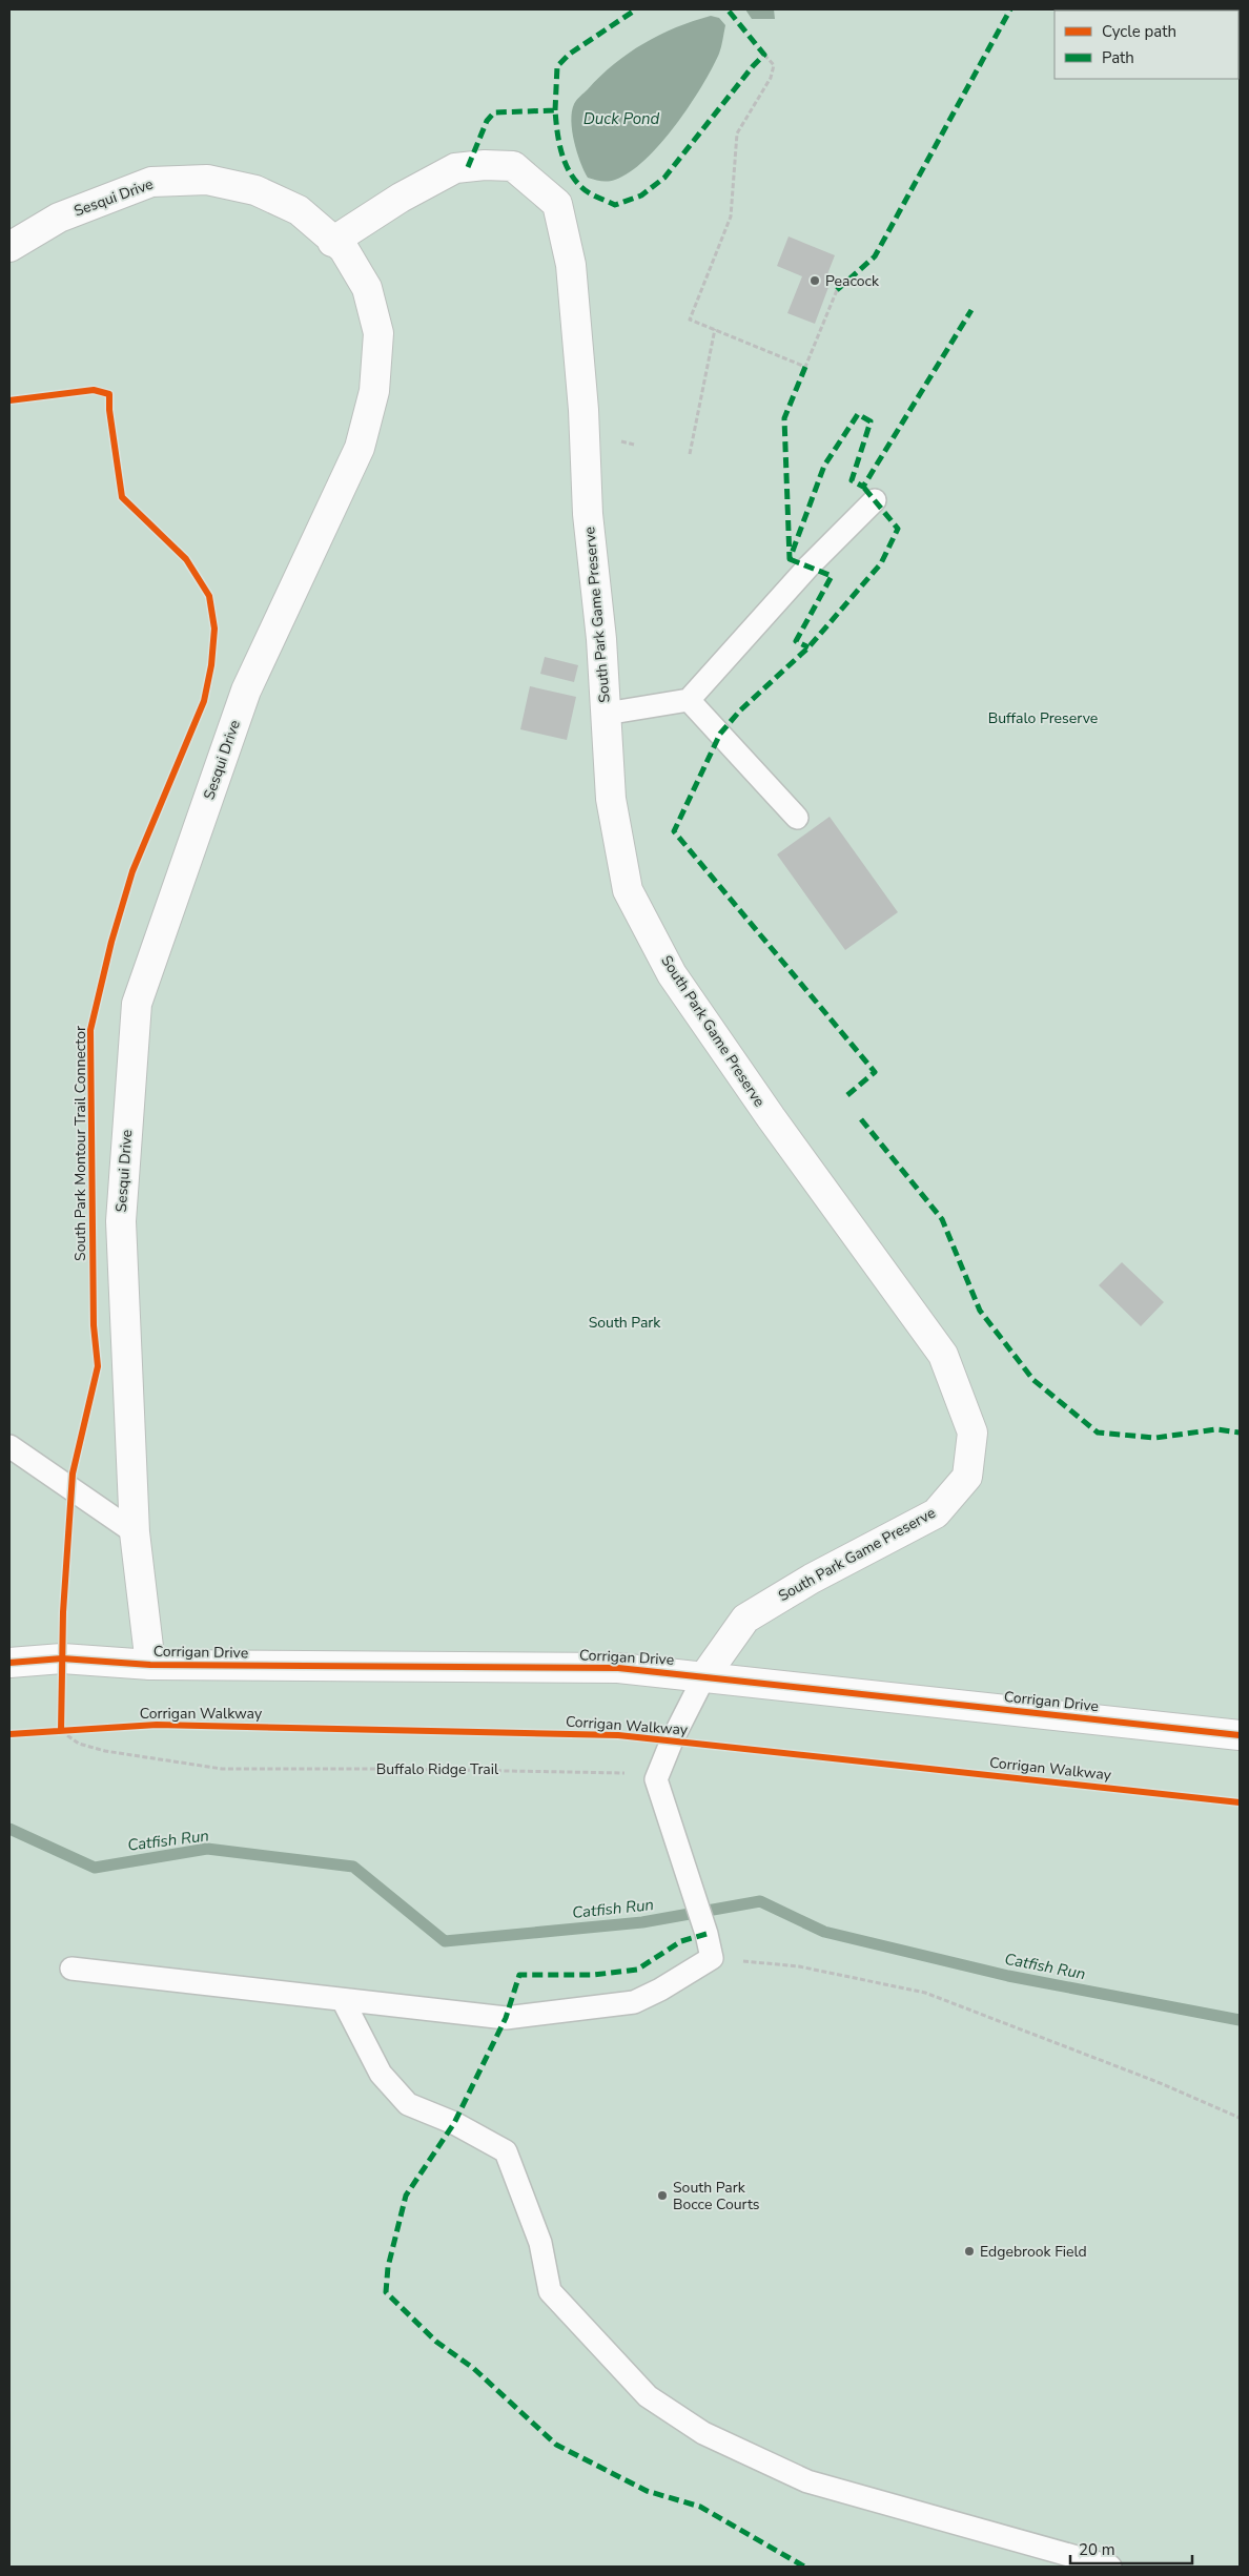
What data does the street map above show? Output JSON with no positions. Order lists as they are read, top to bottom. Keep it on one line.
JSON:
{"streets":{"street":["Sesqui Drive","South Park Game Preserve","Corrigan Drive"],"path":["Buffalo Ridge Trail"],"cycle path":["South Park Montour Trail Connector","Corrigan Walkway"]},"crossings":[["Sesqui Drive","South Park Game Preserve"],["Sesqui Drive","Corrigan Drive"],["South Park Game Preserve","Corrigan Drive"]],"water":["Duck Pond","Catfish Run"],"parks":["Buffalo Preserve","South Park"],"places":["Peacock","South Park Bocce Courts","Edgebrook Field"],"legend":["Cycle path","Path"],"scale_bar":"20 m"}
